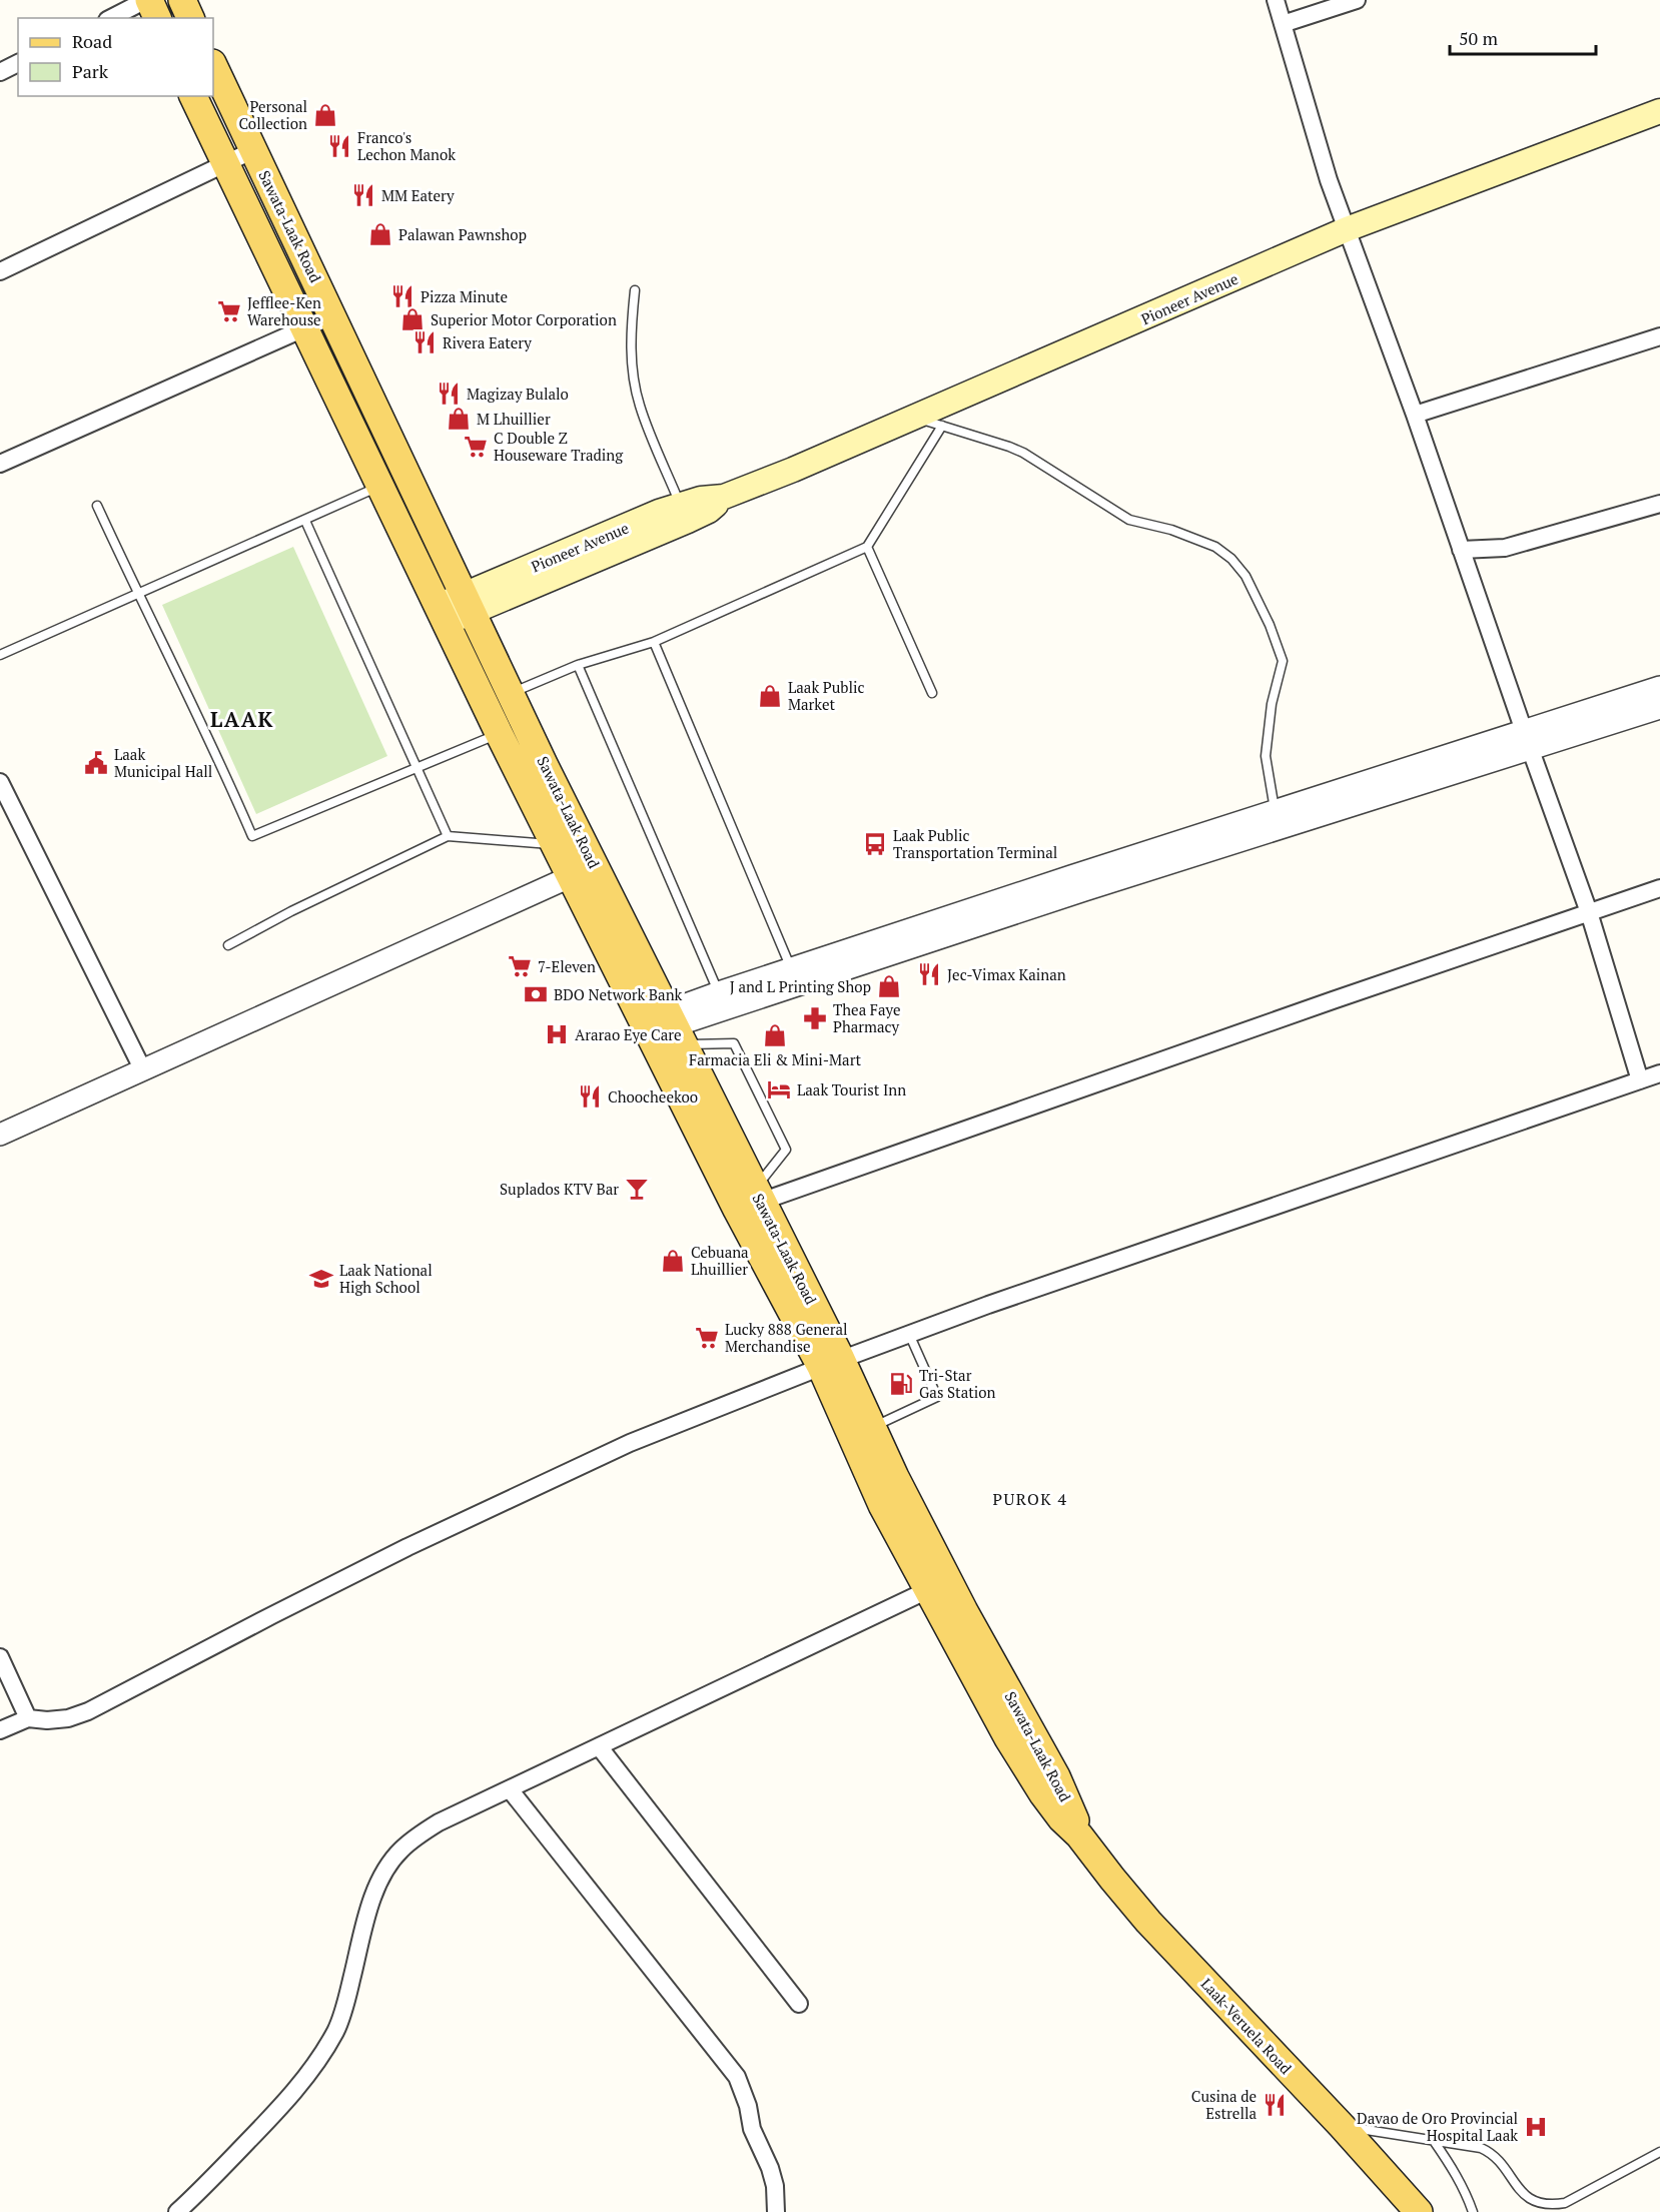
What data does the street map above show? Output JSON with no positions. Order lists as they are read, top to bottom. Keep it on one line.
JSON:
{"streets":{"main road":["Sawata-Laak Road","Pioneer Avenue","Laak-Veruela Road"]},"crossings":[["Sawata-Laak Road","Pioneer Avenue"],["Sawata-Laak Road","Laak-Veruela Road"]],"districts":["LAAK","PUROK 4"],"places":{"shop":["Personal Collection","Palawan Pawnshop","Superior Motor Corporation","M Lhuillier","Laak Public Market","J and L Printing Shop","Farmacia Eli & Mini-Mart","Cebuana Lhuillier"],"restaurant":["Franco's Lechon Manok","MM Eatery","Pizza Minute","Rivera Eatery","Magizay Bulalo","Jec-Vimax Kainan","Choocheekoo","Cusina de Estrella"],"supermarket":["Jefflee-Ken Warehouse","C Double Z Houseware Trading","7-Eleven","Lucky 888 General Merchandise"],"public building":["Laak Municipal Hall"],"bus stop":["Laak Public Transportation Terminal"],"bank":["BDO Network Bank"],"pharmacy":["Thea Faye Pharmacy"],"hospital":["Ararao Eye Care","Davao de Oro Provincial Hospital Laak"],"hotel":["Laak Tourist Inn"],"bar":["Suplados KTV Bar"],"school or university":["Laak National High School"],"fuel station":["Tri-Star Gas Station"]},"legend":["Road","Park"],"scale_bar":"50 m"}
